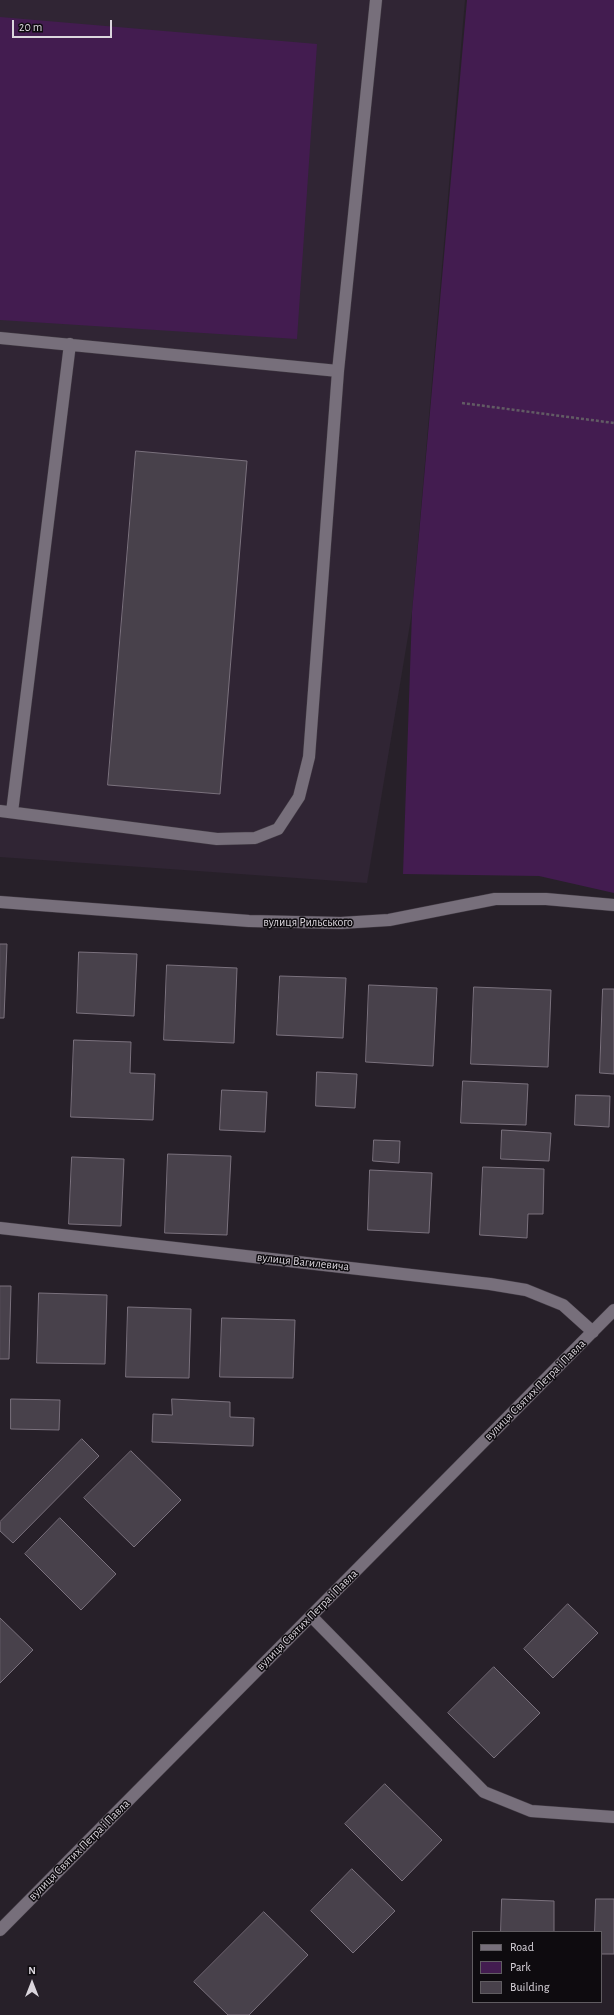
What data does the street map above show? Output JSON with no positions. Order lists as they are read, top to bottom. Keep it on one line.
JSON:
{"streets":{"street":["вулиця Рильського","вулиця Вагилевича","вулиця Святих Петра і Павла"]},"crossings":[["вулиця Вагилевича","вулиця Святих Петра і Павла"]],"legend":["Road","Park","Building"],"scale_bar":"20 m","north":"top"}
